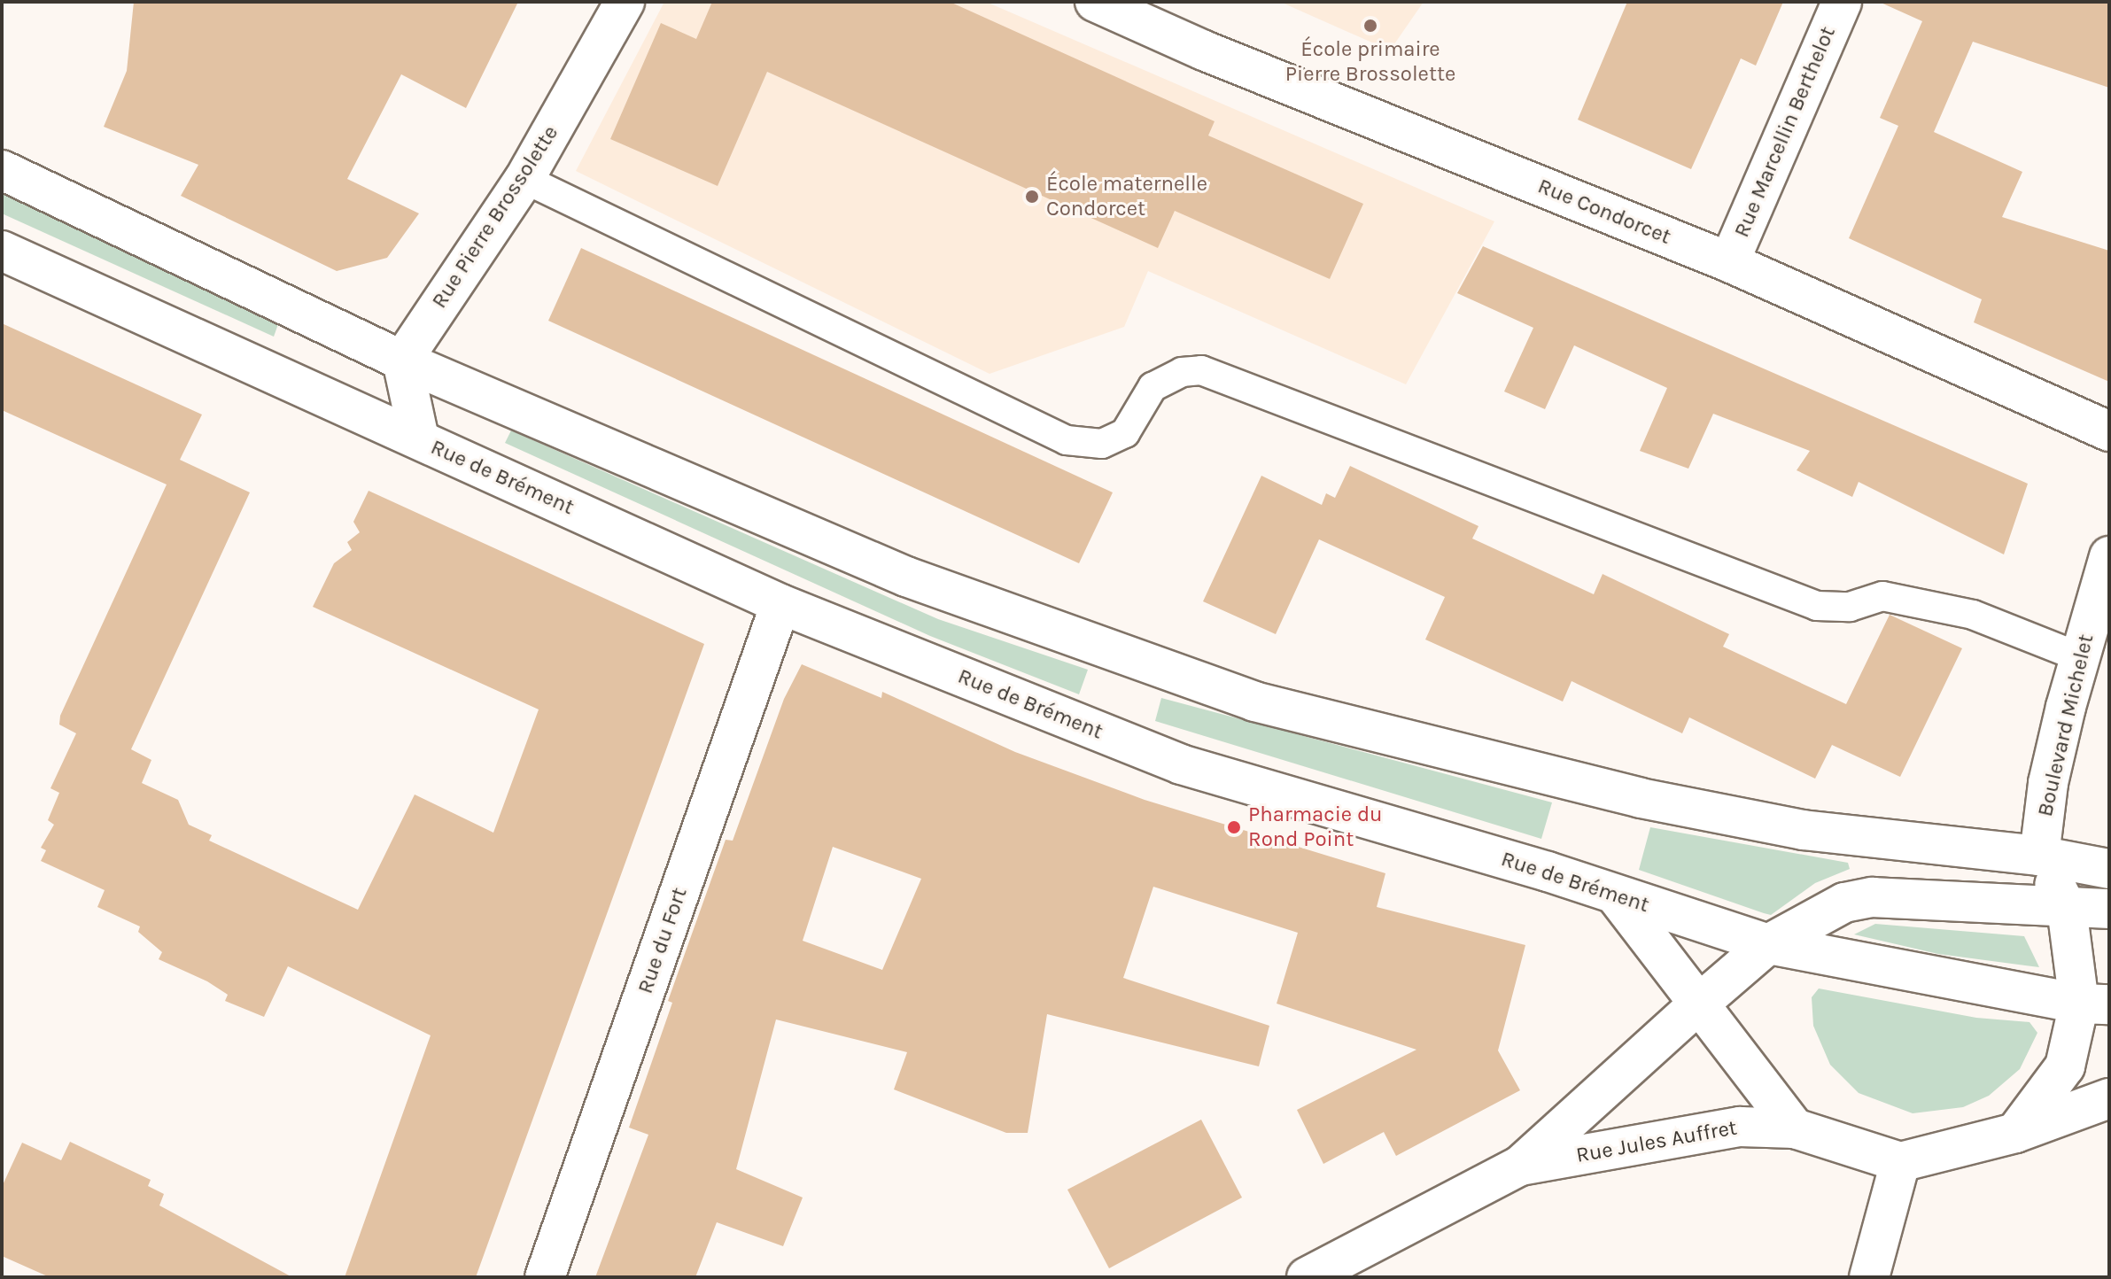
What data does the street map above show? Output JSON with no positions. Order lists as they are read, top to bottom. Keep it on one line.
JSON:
{"streets":{"main road":["Rue Marcellin Berthelot","Rue Condorcet","Rue Pierre Brossolette","Rue de Brément","Boulevard Michelet","Rue du Fort","Rue Jules Auffret"]},"crossings":[["Rue Marcellin Berthelot","Rue Condorcet"],["Rue de Brément","Rue du Fort"],["Rue de Brément","Rue Jules Auffret"]],"places":["École primaire Pierre Brossolette","École maternelle Condorcet","Pharmacie du Rond Point"]}
